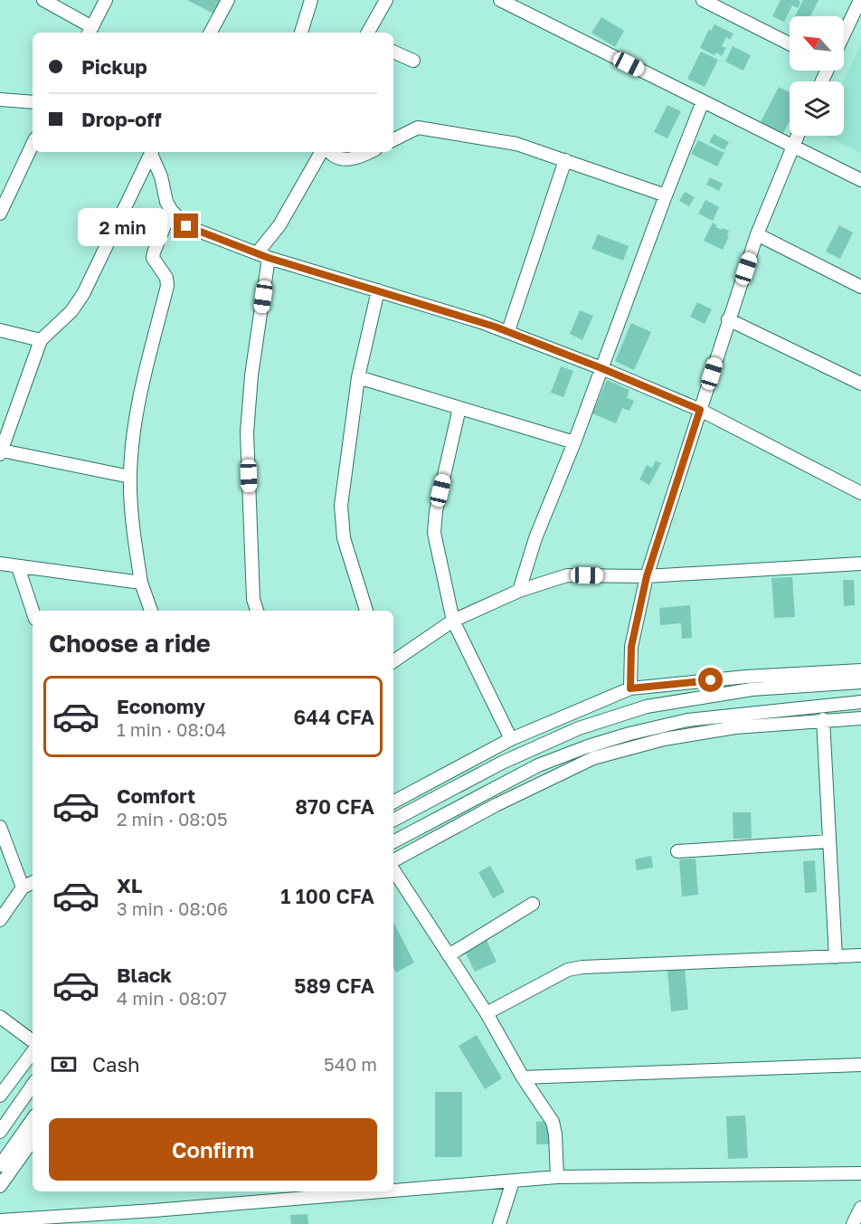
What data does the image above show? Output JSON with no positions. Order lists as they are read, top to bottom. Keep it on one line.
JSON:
{"north":"top left","page":{"banner":["Pickup","Drop-off"],"bubble":"2 min","heading":"Choose a ride","list":[{"name":"Economy","note":"1 min · 08:04","value":"644 CFA"},{"name":"Comfort","note":"2 min · 08:05","value":"870 CFA"},{"name":"XL","note":"3 min · 08:06","value":"1 100 CFA"},{"name":"Black","note":"4 min · 08:07","value":"589 CFA"}],"pay":["Cash","540 m"],"buttons":"Confirm"}}
